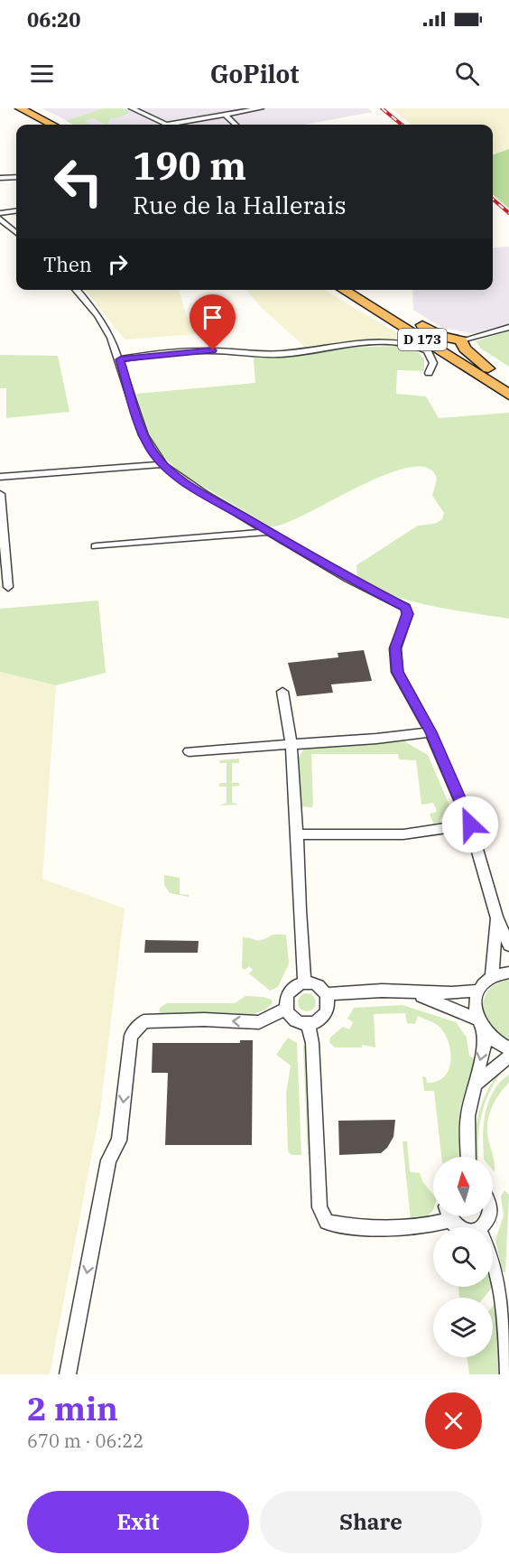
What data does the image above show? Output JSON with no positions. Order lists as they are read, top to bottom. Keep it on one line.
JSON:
{"streets":{"highway":["D 173"]},"north":"top","page":{"status":"06:20","header":"GoPilot","turn":["190 m","Rue de la Hallerais"],"then":"Then","heading":["2 min","670 m · 06:22"],"buttons":["Exit","Share"]}}
